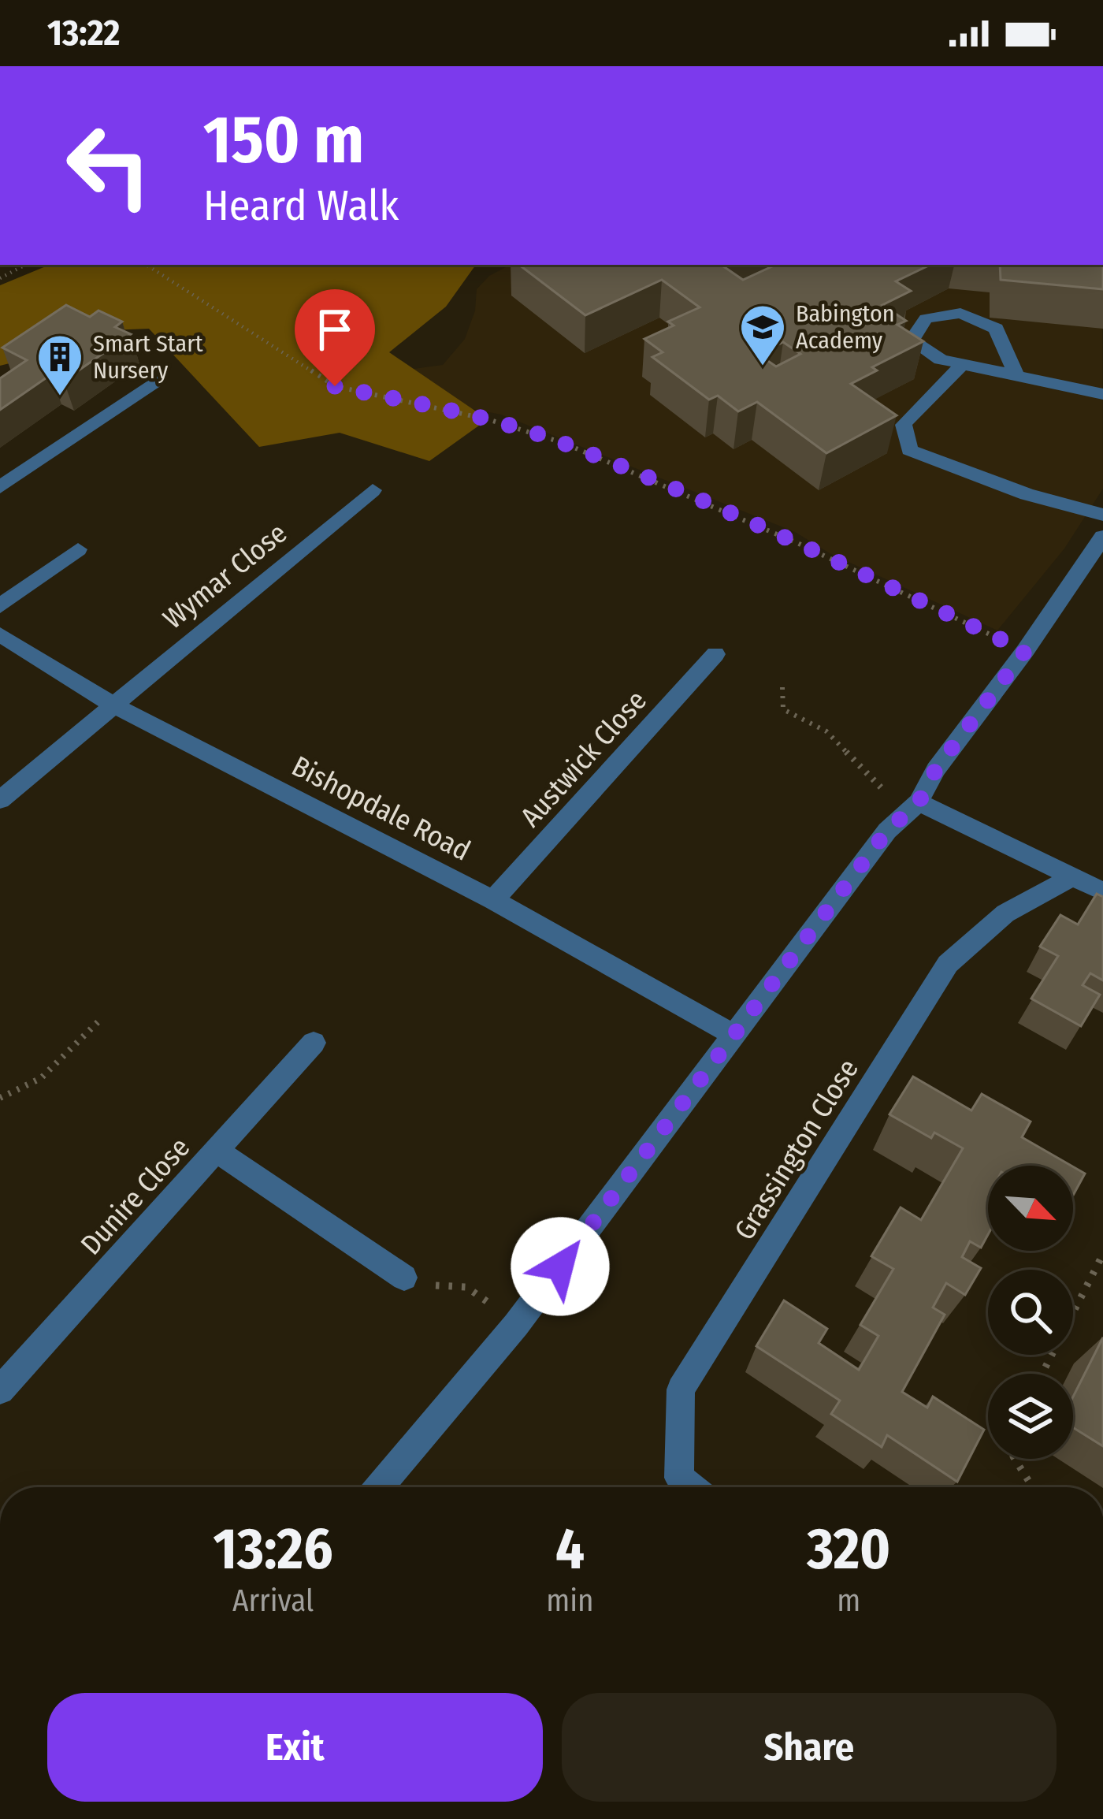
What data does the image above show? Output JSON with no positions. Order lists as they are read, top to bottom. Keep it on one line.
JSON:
{"streets":{"street":["Wymar Close","Austwick Close","Bishopdale Road","Grassington Close","Dunire Close"]},"crossings":[["Wymar Close","Bishopdale Road"],["Austwick Close","Bishopdale Road"]],"places":{"school or university":["Babington Academy"],"building":["Smart Start Nursery"]},"north":"bottom right","page":{"status":"13:22","turn":["150 m","Heard Walk"],"eta":["13:26","Arrival","4","min","320","m"],"buttons":["Exit","Share"]}}
